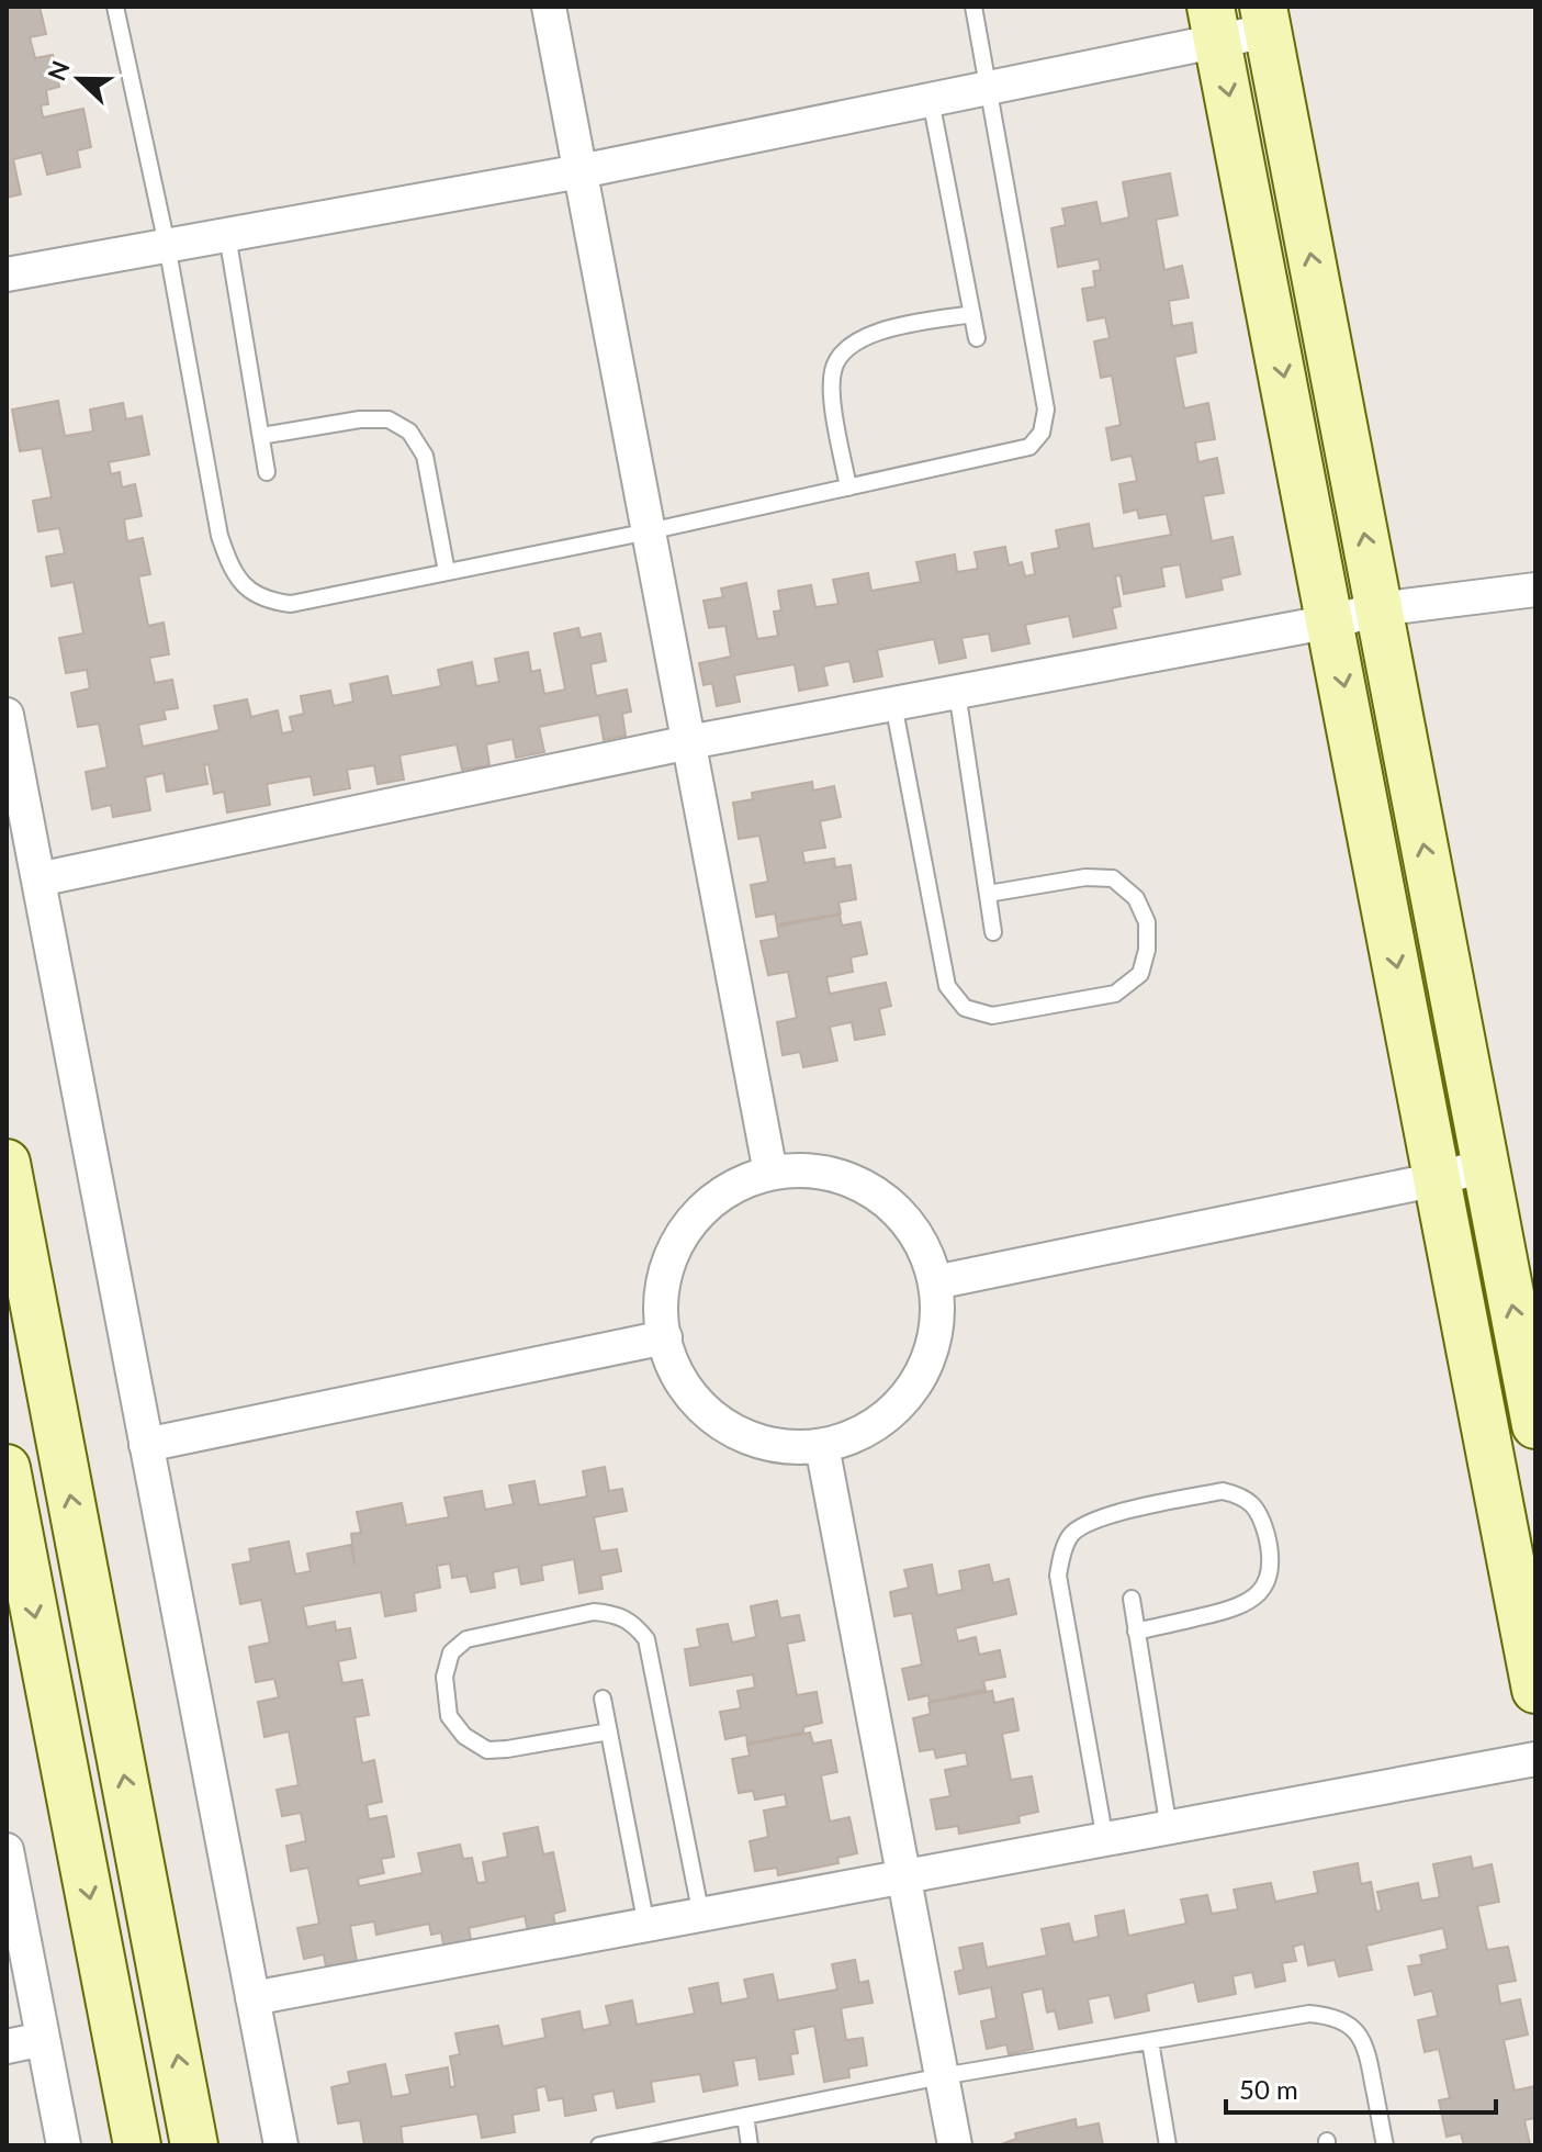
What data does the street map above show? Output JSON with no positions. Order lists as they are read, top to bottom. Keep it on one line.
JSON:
{"scale_bar":"50 m","north":"left"}
